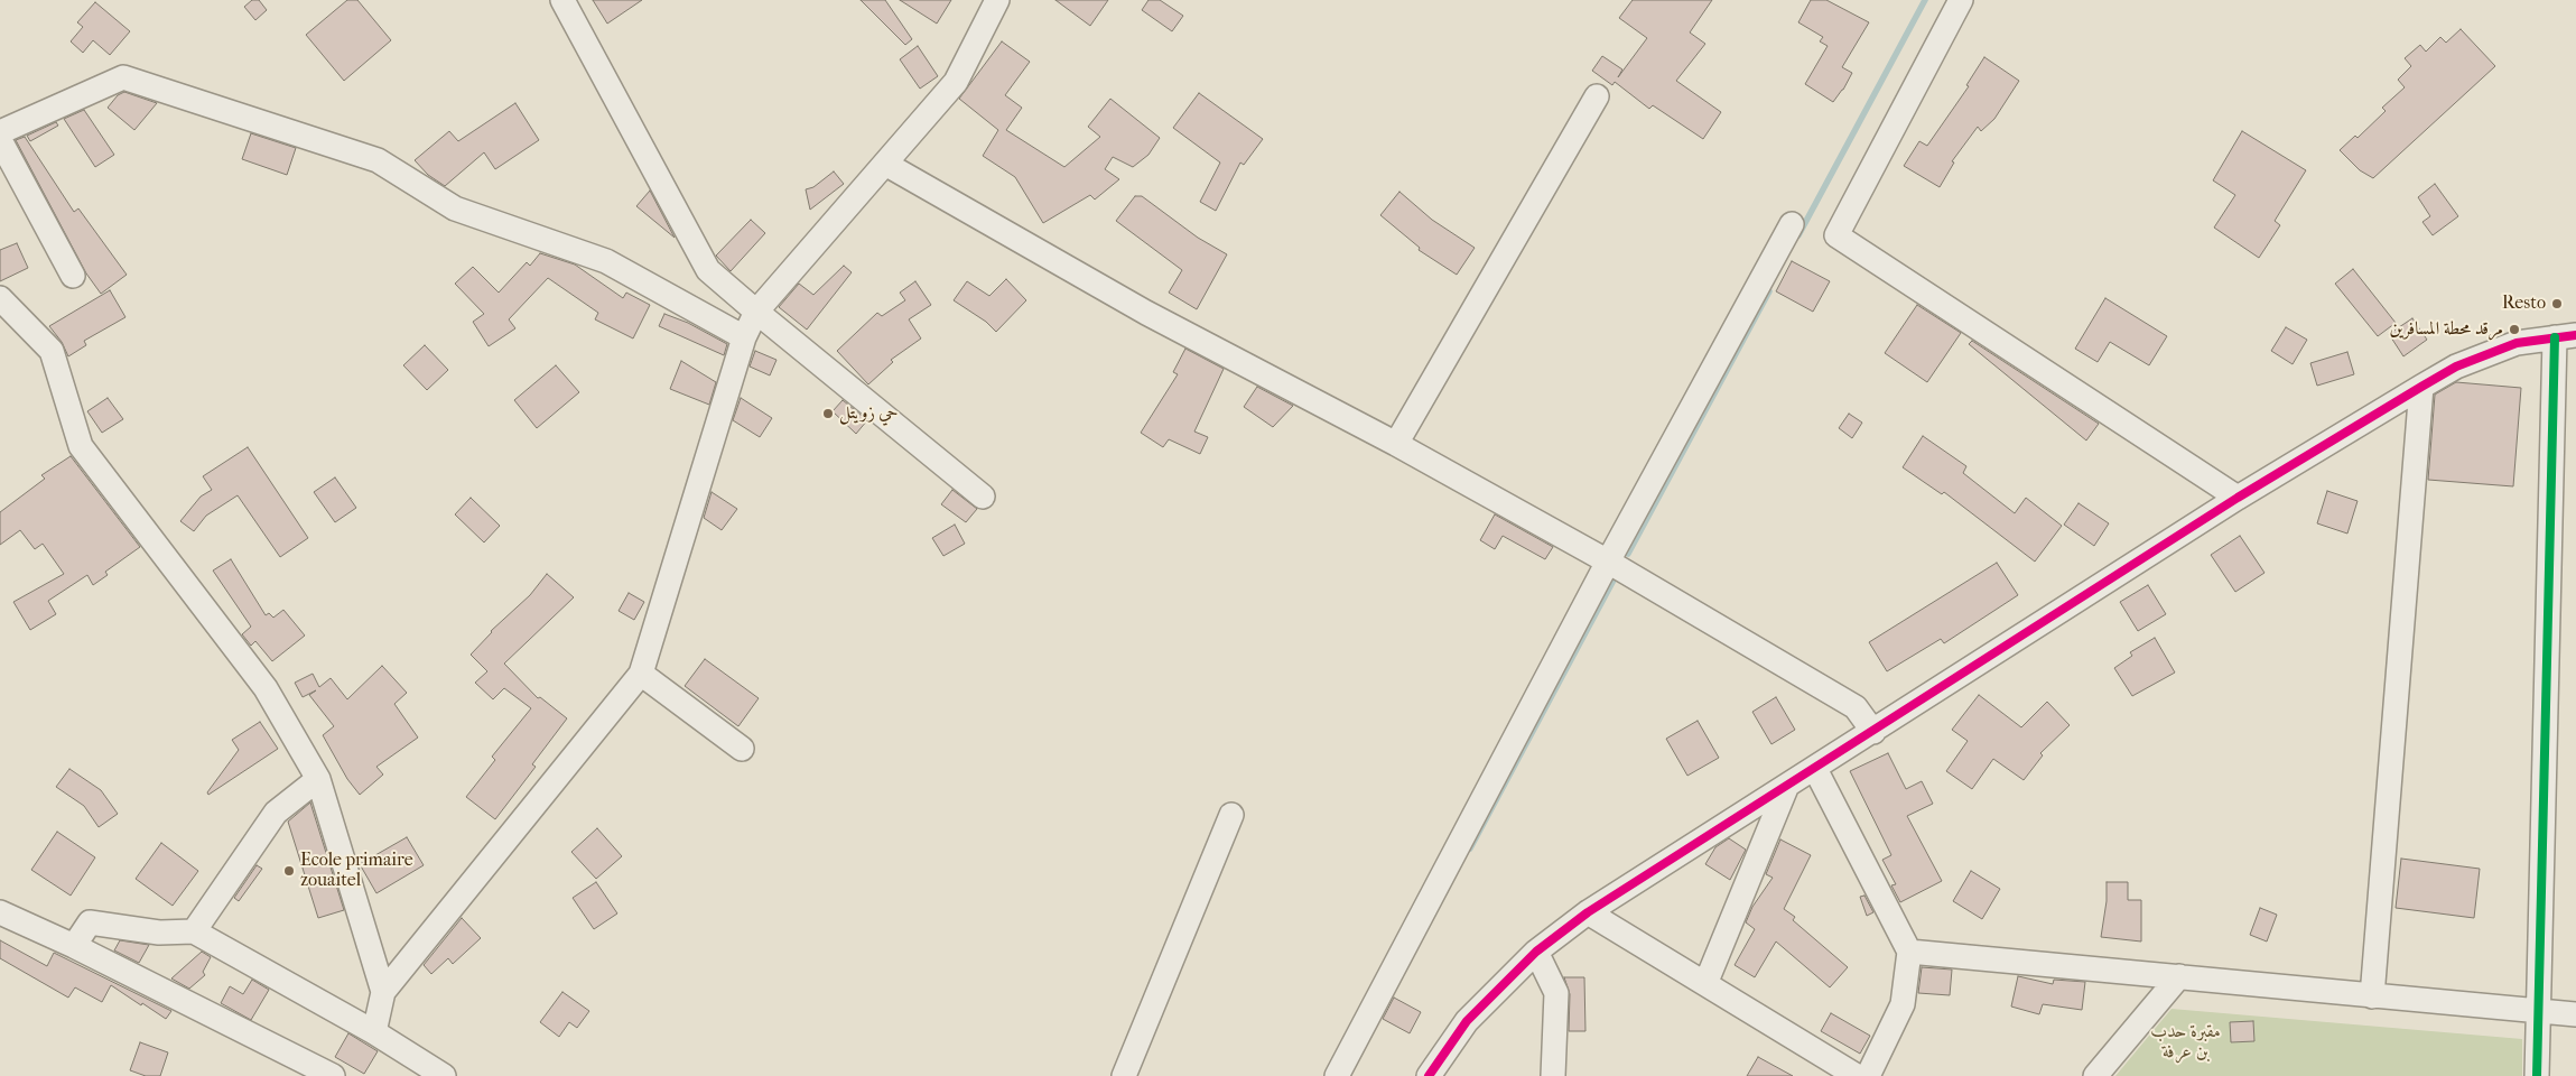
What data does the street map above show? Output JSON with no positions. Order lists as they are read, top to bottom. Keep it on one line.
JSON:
{"parks":["مقبرة حدب بن عرفة"],"places":["Resto","مرقد محطة المسافرين","حي زويتل","Ecole primaire zouaitel"]}
